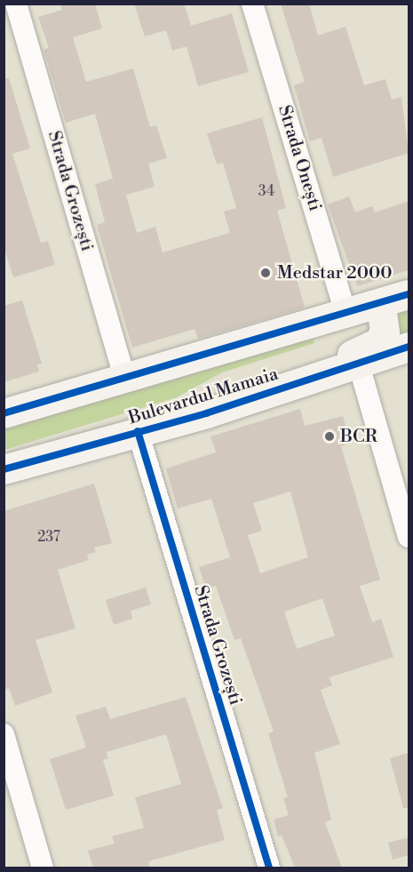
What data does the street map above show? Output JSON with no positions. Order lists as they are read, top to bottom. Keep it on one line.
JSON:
{"streets":{"main road":["Bulevardul Mamaia"],"street":["Strada Onești","Strada Grozești"]},"crossings":[["Strada Grozești","Bulevardul Mamaia"]],"places":["Medstar 2000","BCR"],"house_numbers":["34","237"]}
